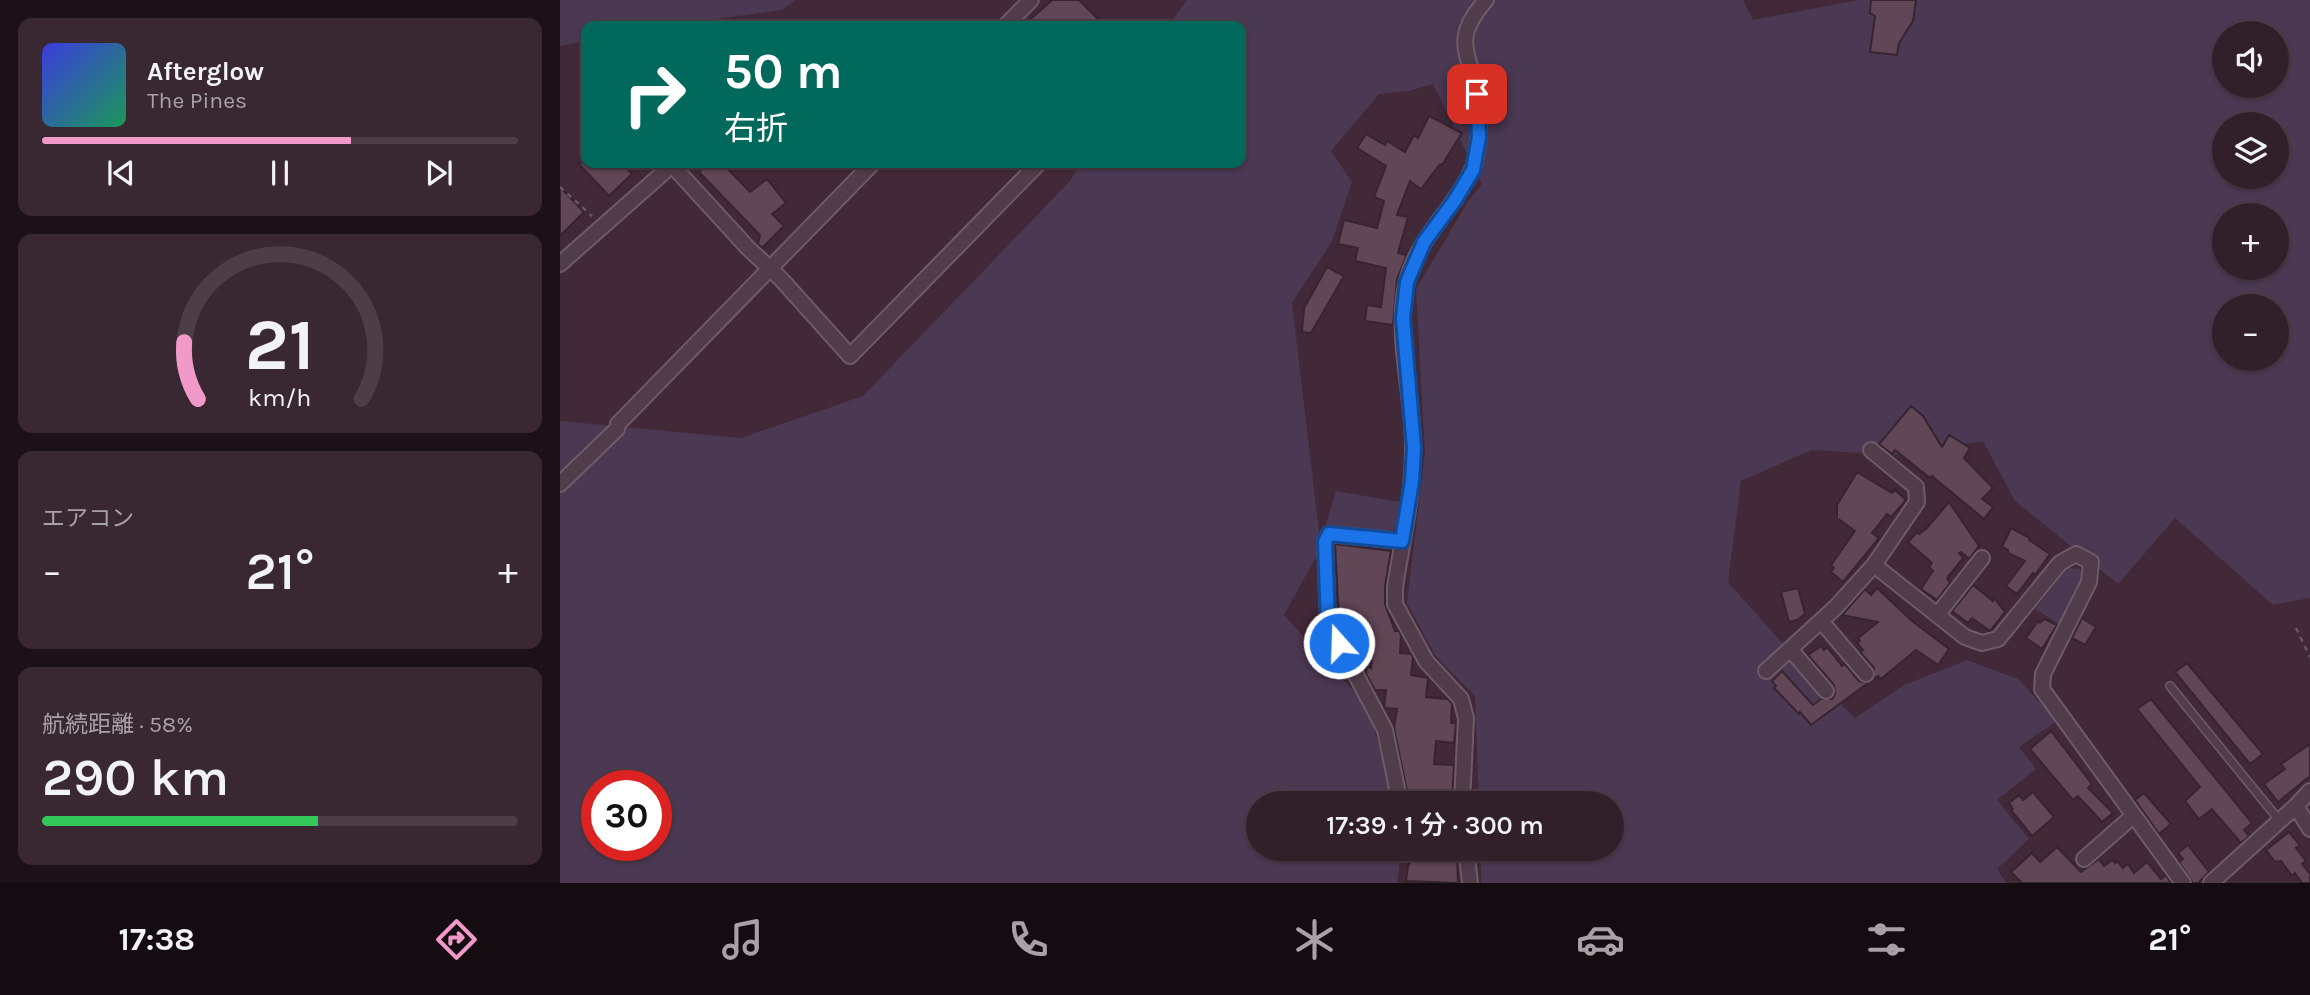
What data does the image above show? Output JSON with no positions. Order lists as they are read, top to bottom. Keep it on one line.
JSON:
{"page":{"map_buttons":["+","−"],"turn":["50 m","右折"],"song":["Afterglow","The Pines"],"tile":["エアコン",["航続距離 · 58%","290 km"]],"heat":["−","21°","+"],"limit":"30","trip":"17:39 · 1 分 · 300 m","tabs":["17:38","21°"],"gauge":["21","km/h"]}}
